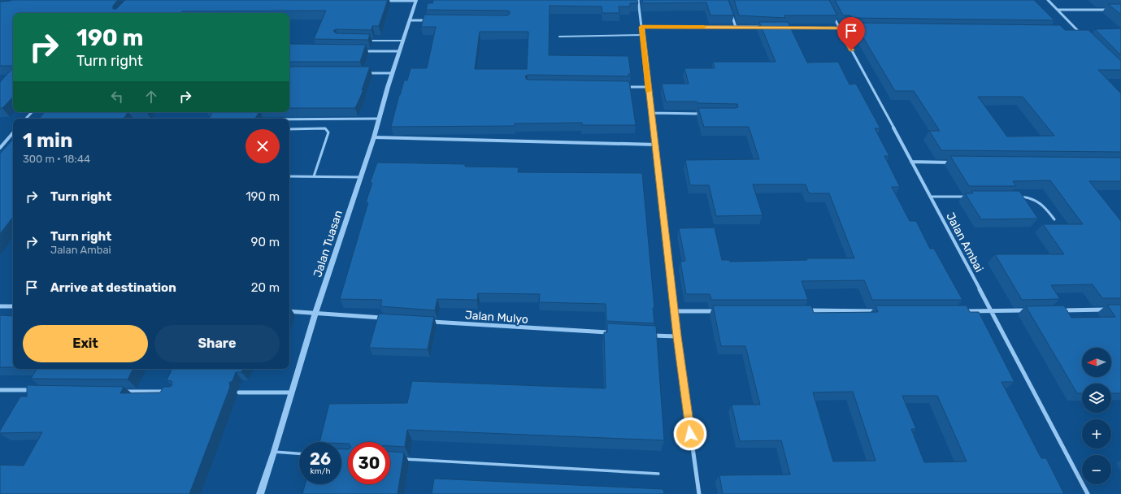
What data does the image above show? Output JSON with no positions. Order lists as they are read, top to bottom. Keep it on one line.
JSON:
{"streets":{"street":["Jalan Ambai","Jalan Tuasan","Jalan Mulyo"]},"north":"left","page":{"turn":["190 m","Turn right"],"heading":["1 min","300 m · 18:44"],"list":[{"name":"Turn right","value":"190 m"},{"name":"Turn right","note":"Jalan Ambai","value":"90 m"},{"name":"Arrive at destination","value":"20 m"}],"buttons":["Exit","Share"],"map_buttons":["+","−"],"speed":"26 km/h","limit":"30"}}
